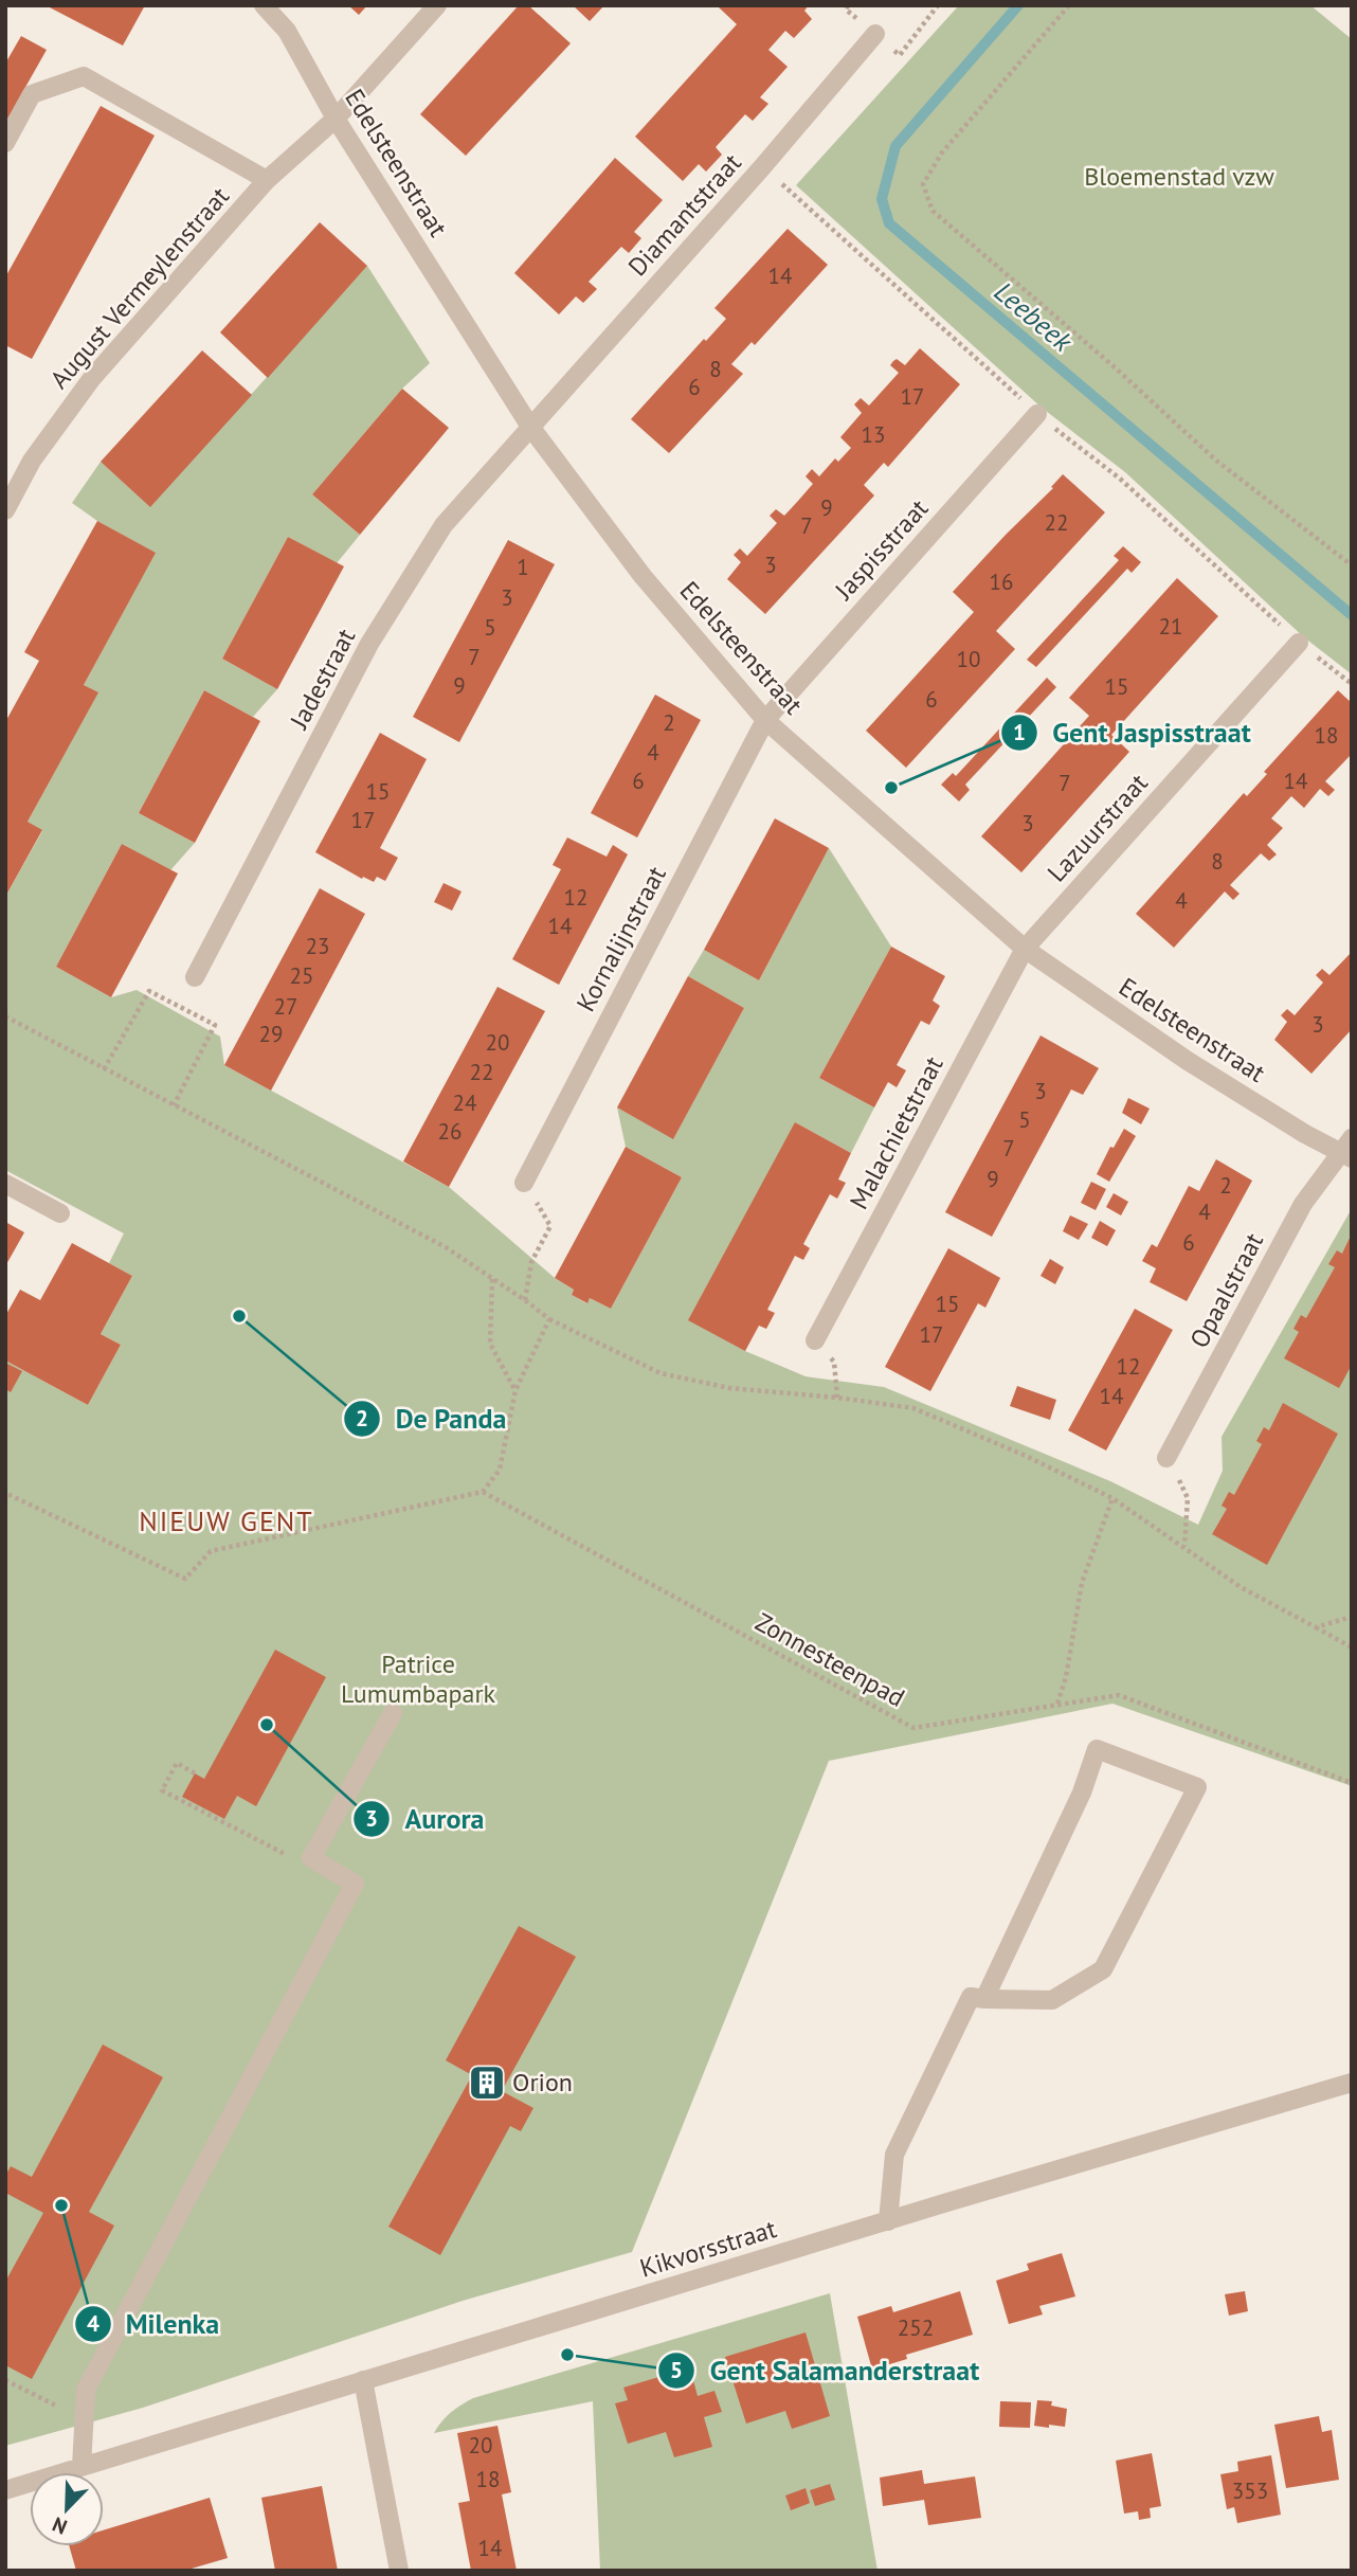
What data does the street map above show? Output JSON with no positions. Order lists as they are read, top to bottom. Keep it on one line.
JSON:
{"streets":{"street":["Edelsteenstraat","Diamantstraat","August Vermeylenstraat","Jaspisstraat","Jadestraat","Lazuurstraat","Kornalijnstraat","Malachietstraat","Opaalstraat","Kikvorsstraat"],"path":["Zonnesteenpad"]},"crossings":[["Edelsteenstraat","Diamantstraat"],["Edelsteenstraat","August Vermeylenstraat"],["Edelsteenstraat","Jaspisstraat"],["Edelsteenstraat","Jadestraat"],["Edelsteenstraat","Lazuurstraat"],["Edelsteenstraat","Kornalijnstraat"],["Edelsteenstraat","Malachietstraat"],["Edelsteenstraat","Opaalstraat"],["Diamantstraat","Jadestraat"],["Jaspisstraat","Kornalijnstraat"],["Lazuurstraat","Malachietstraat"]],"districts":["NIEUW GENT"],"water":["Leebeek"],"parks":["Bloemenstad vzw","Patrice Lumumbapark"],"places":{"other":["Gent Jaspisstraat","De Panda","Aurora","Milenka","Gent Salamanderstraat"],"building":["Orion"]},"house_numbers":["14","8","6","17","13","9","22","7","3","1","16","3","21","5","7","10","9","15","6","2","18","4","6","14","7","15","17","3","8","12","4","14","23","25","27","3","29","20","22","3","24","5","26","7","9","2","4","6","15","17","12","14","252","20","18","353","14"],"north":"bottom left"}
